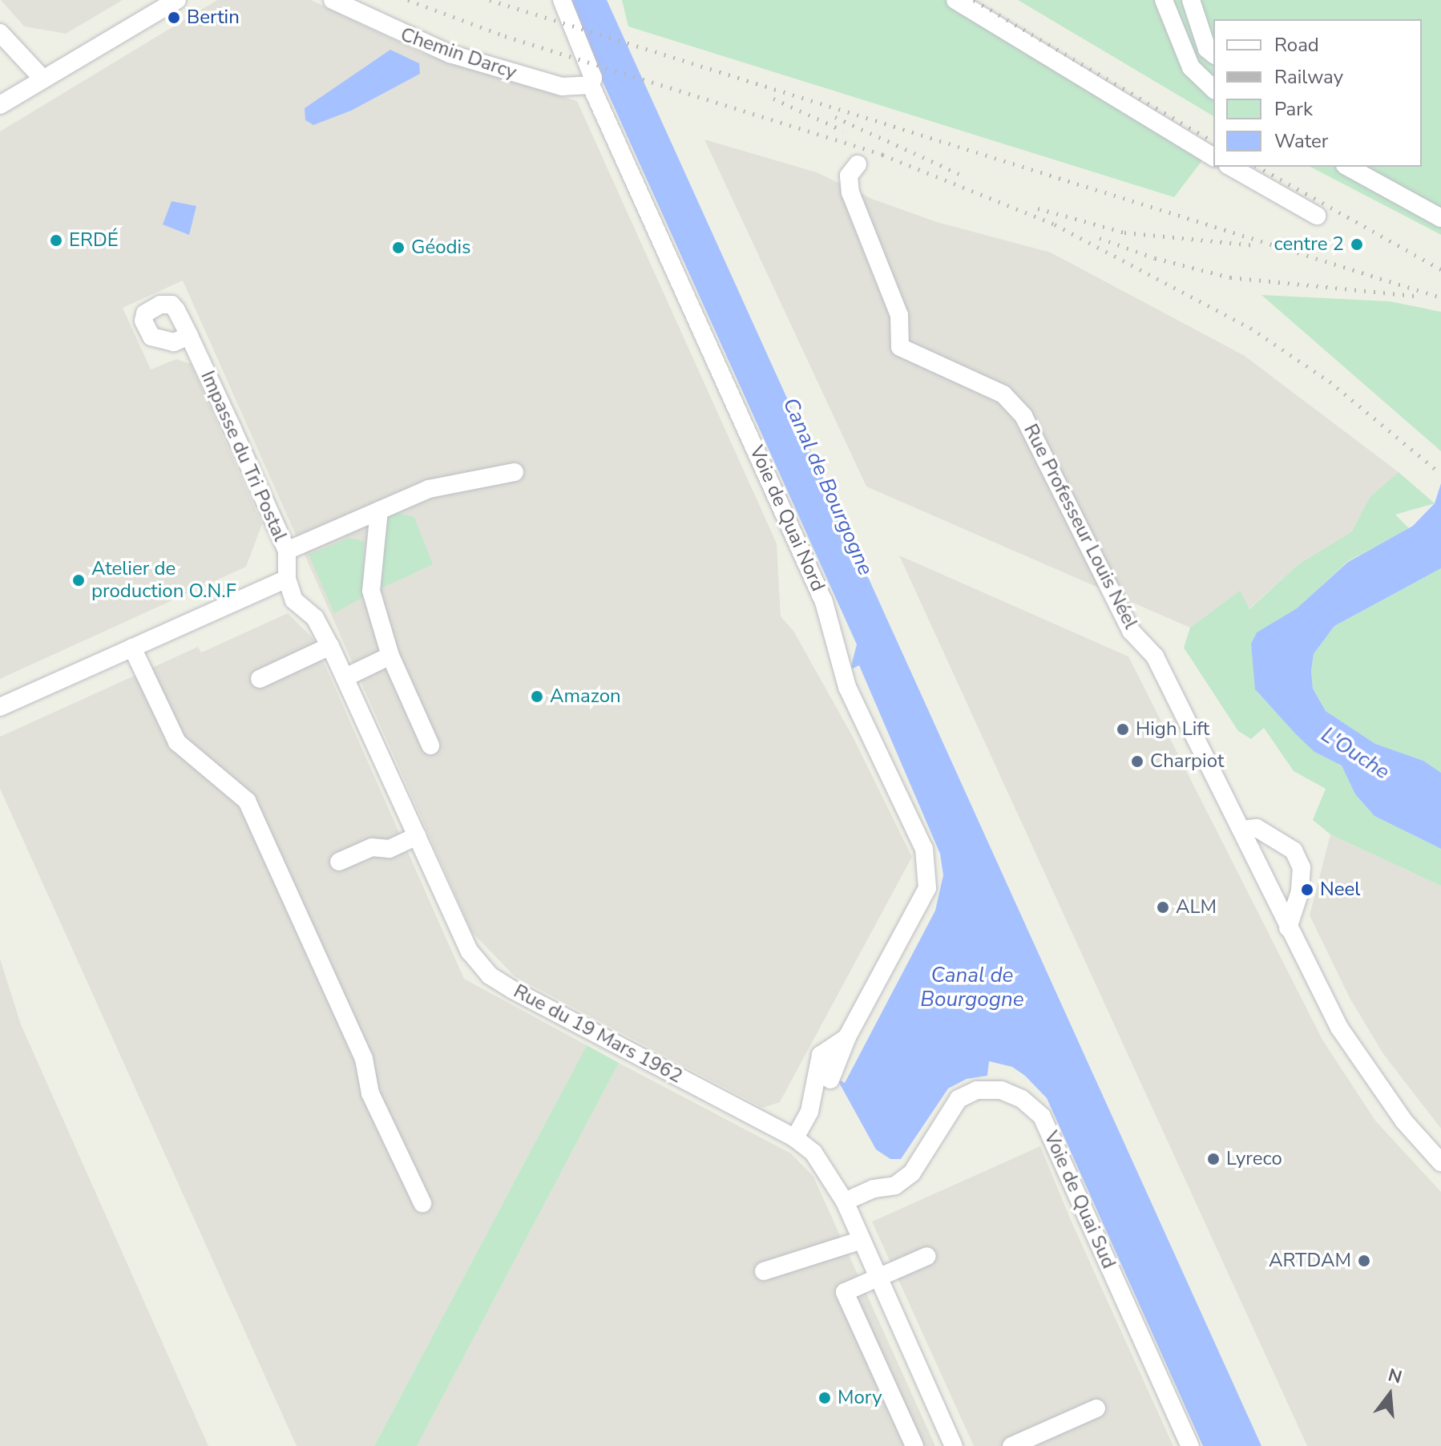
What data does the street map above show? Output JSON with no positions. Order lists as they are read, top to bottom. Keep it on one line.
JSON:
{"streets":{"street":["Chemin Darcy","Impasse du Tri Postal","Voie de Quai Nord","Rue Professeur Louis Néel","Rue du 19 Mars 1962","Voie de Quai Sud"]},"crossings":[["Chemin Darcy","Voie de Quai Nord"],["Impasse du Tri Postal","Rue du 19 Mars 1962"],["Voie de Quai Nord","Rue du 19 Mars 1962"],["Rue du 19 Mars 1962","Voie de Quai Sud"]],"water":["Canal de Bourgogne","L'Ouche"],"places":["Bertin","ERDÉ","centre 2","Géodis","Atelier de production O.N.F","Amazon","High Lift","Charpiot","Neel","ALM","Lyreco","ARTDAM","Mory"],"legend":["Road","Railway","Park","Water"],"north":"top"}
